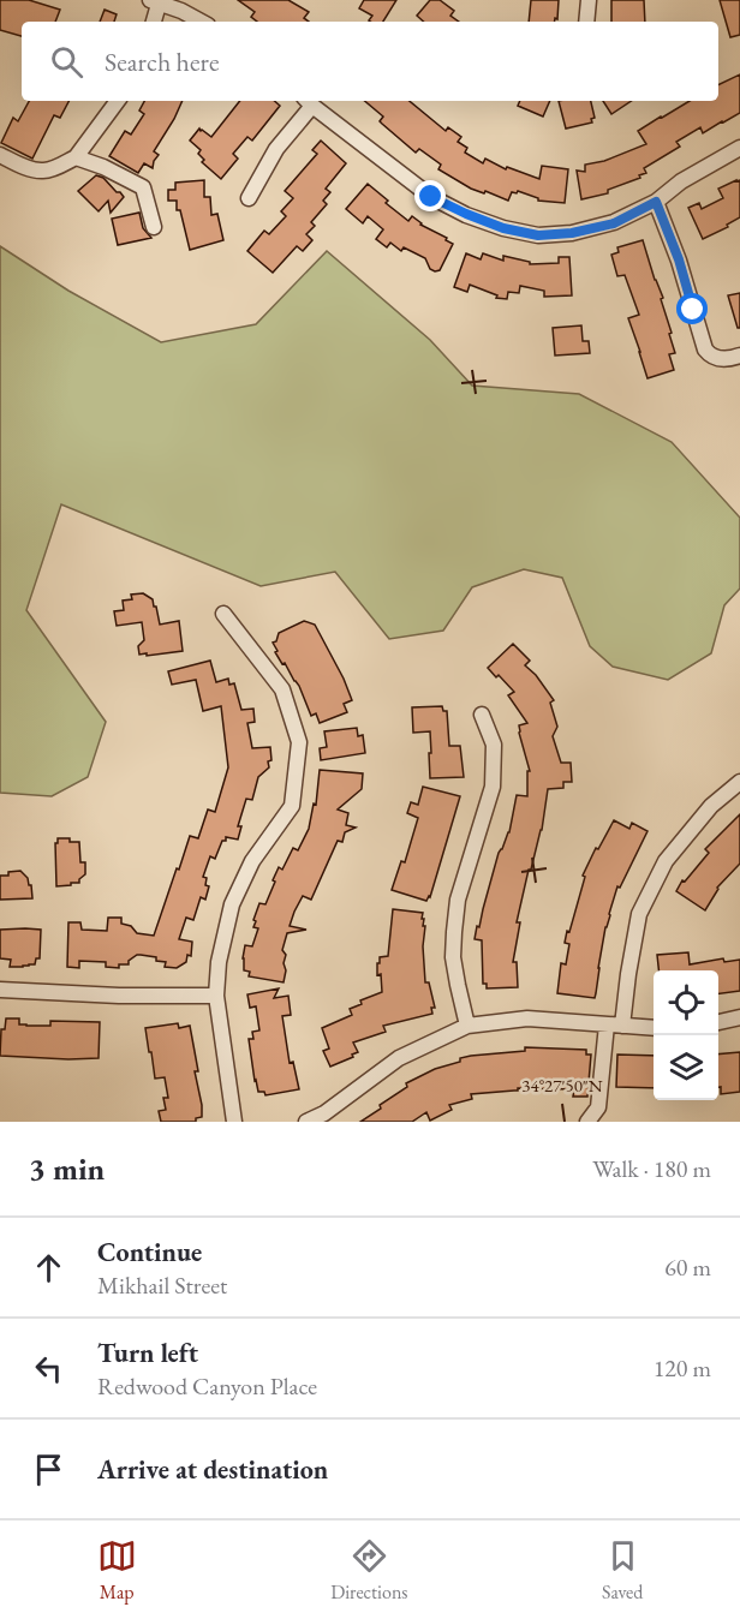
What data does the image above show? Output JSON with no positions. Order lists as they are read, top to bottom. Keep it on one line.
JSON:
{"page":{"search":"Search here","heading":["3 min","Walk · 180 m"],"list":[["Continue","Mikhail Street","60 m"],["Turn left","Redwood Canyon Place","120 m"],"Arrive at destination"],"nav":["Map","Directions","Saved"]},"coordinates":["34°27'50\"N"]}
